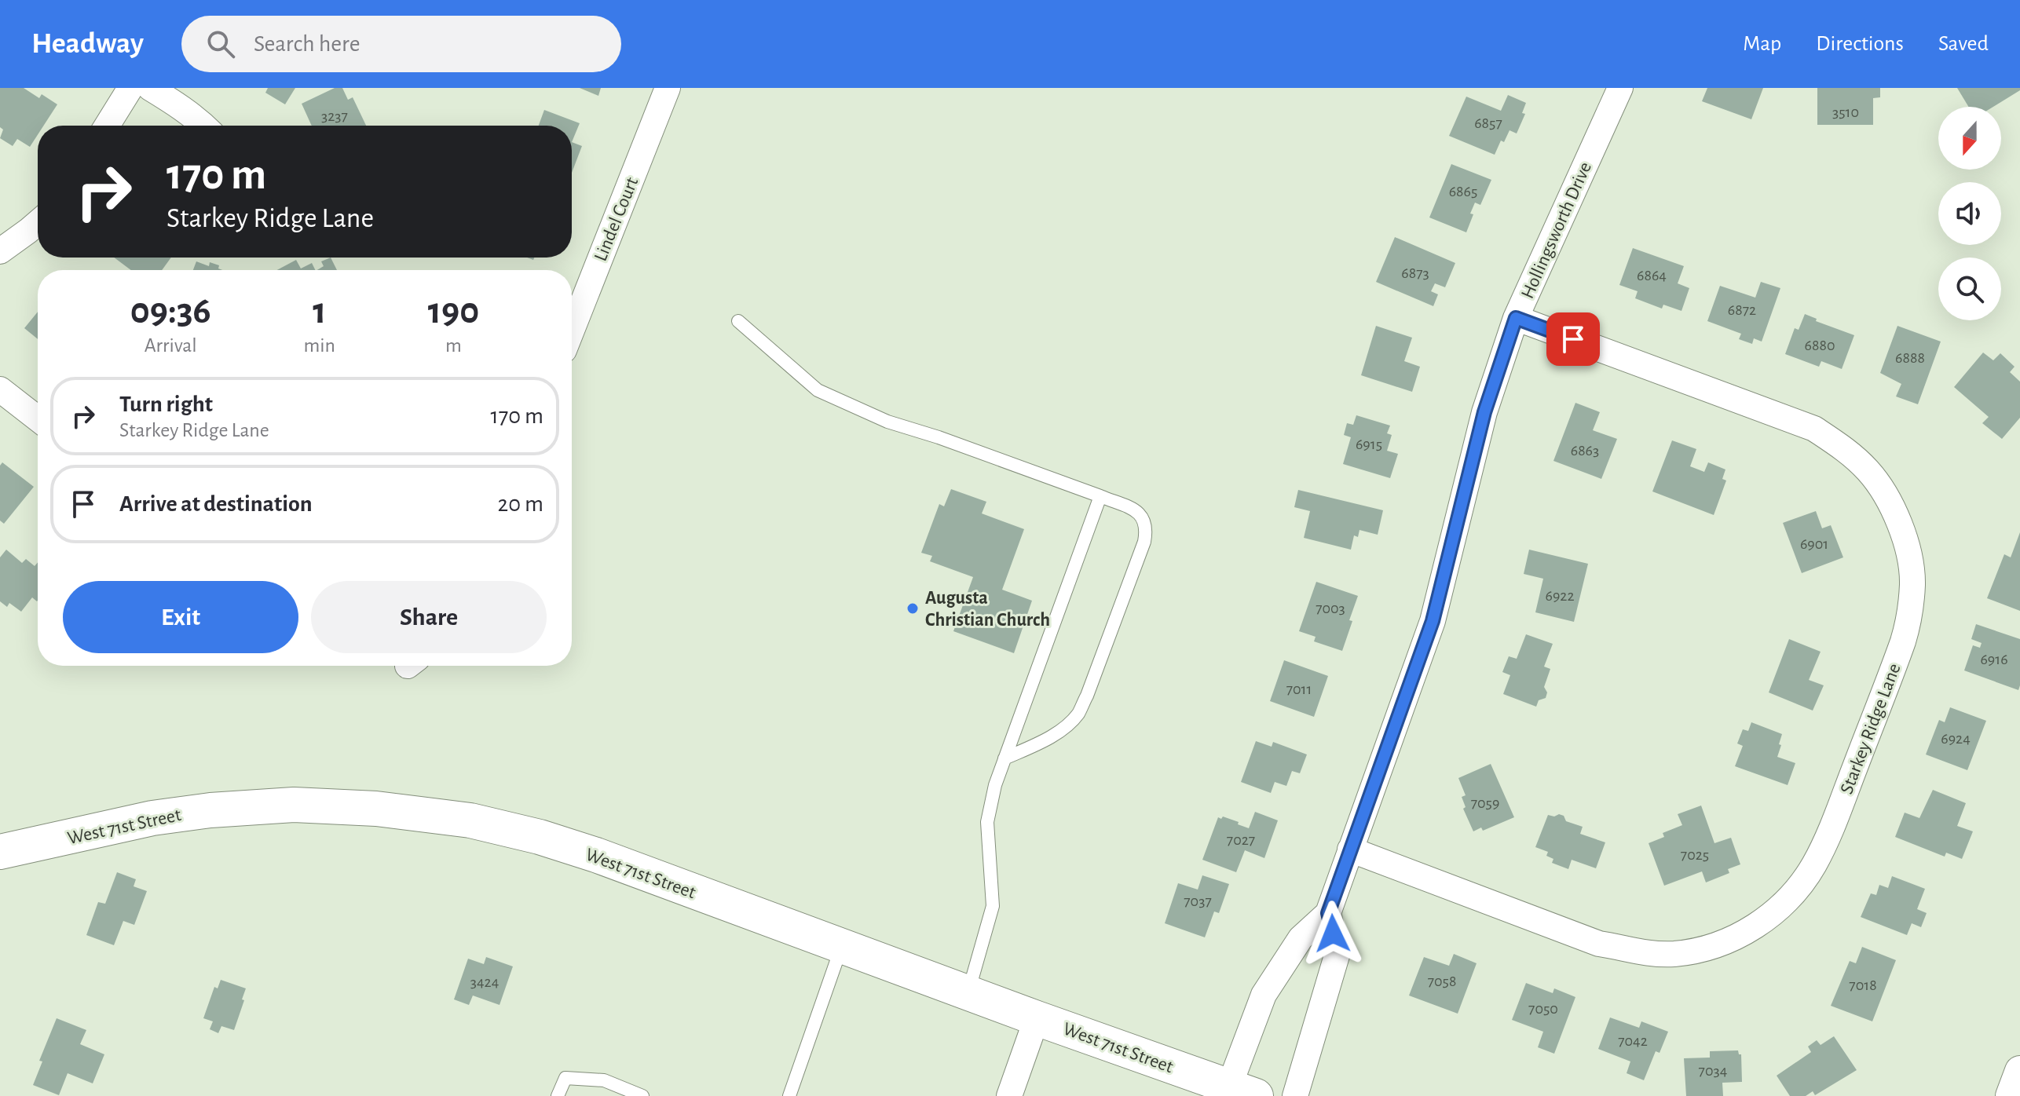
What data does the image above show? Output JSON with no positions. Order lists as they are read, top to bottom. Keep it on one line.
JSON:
{"streets":{"main road":["West 71st Street"],"street":["Lindel Court","Hollingsworth Drive","Starkey Ridge Lane"]},"crossings":[["Hollingsworth Drive","Starkey Ridge Lane"],["Hollingsworth Drive","West 71st Street"]],"places":["Augusta Christian Church"],"house_numbers":["3510","3237","6857","6865","6873","6864","6872","6880","6888","6915","6863","6901","6922","7003","6916","7011","6924","7059","7027","7025","7037","7058","3424","7018","7050","7042","7034"],"north":"bottom","page":{"header":"Headway","search":"Search here","nav":["Map","Directions","Saved"],"turn":["170 m","Starkey Ridge Lane"],"eta":["09:36","Arrival","1","min","190","m"],"list":[{"name":"Turn right","note":"Starkey Ridge Lane","value":"170 m"},{"name":"Arrive at destination","value":"20 m"}],"buttons":["Exit","Share"]}}
